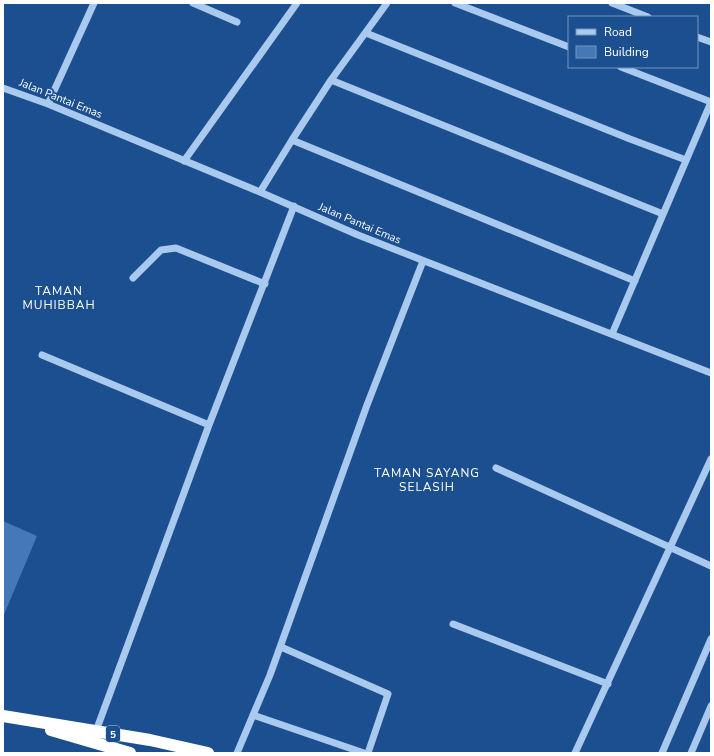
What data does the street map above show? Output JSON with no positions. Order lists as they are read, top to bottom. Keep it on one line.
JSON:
{"streets":{"highway":["5"],"street":["Jalan Pantai Emas"]},"districts":["TAMAN MUHIBBAH","TAMAN SAYANG SELASIH"],"legend":["Road","Building"]}
